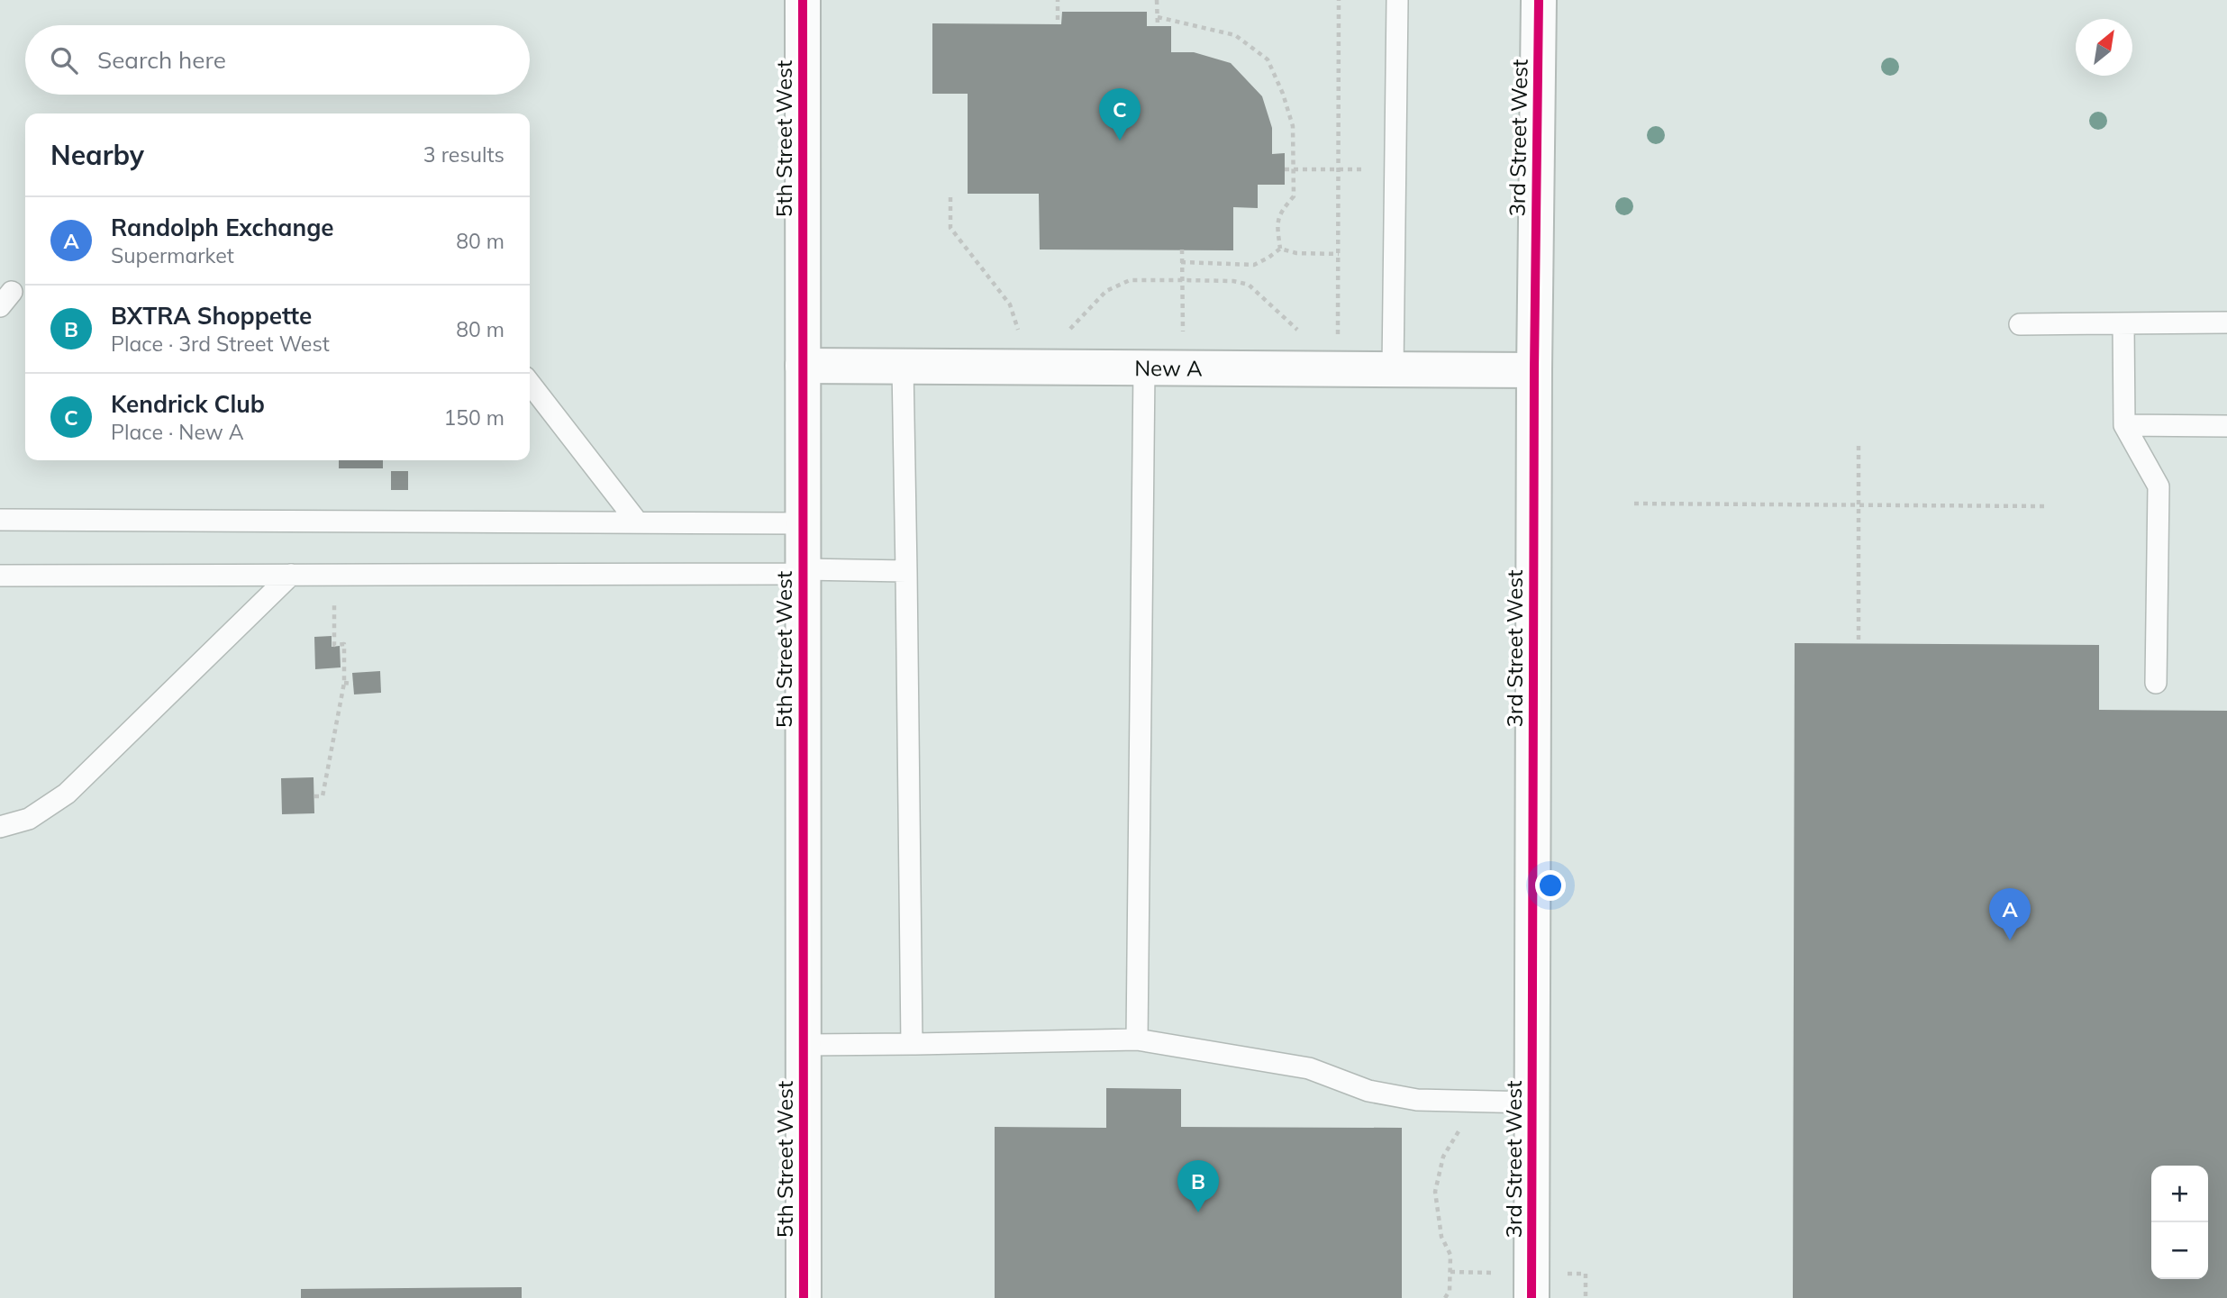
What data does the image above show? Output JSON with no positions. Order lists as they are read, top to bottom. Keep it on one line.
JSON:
{"streets":{"street":["3rd Street West","5th Street West","New A"]},"crossings":[["3rd Street West","New A"],["5th Street West","New A"]],"north":"top right","page":{"search":"Search here","pins":["C","A","B"],"heading":["Nearby","3 results"],"list":[{"mark":"A","name":"Randolph Exchange","note":"Supermarket","value":"80 m"},{"mark":"B","name":"BXTRA Shoppette","note":"Place · 3rd Street West","value":"80 m"},{"mark":"C","name":"Kendrick Club","note":"Place · New A","value":"150 m"}],"map_buttons":["+","−"]}}
